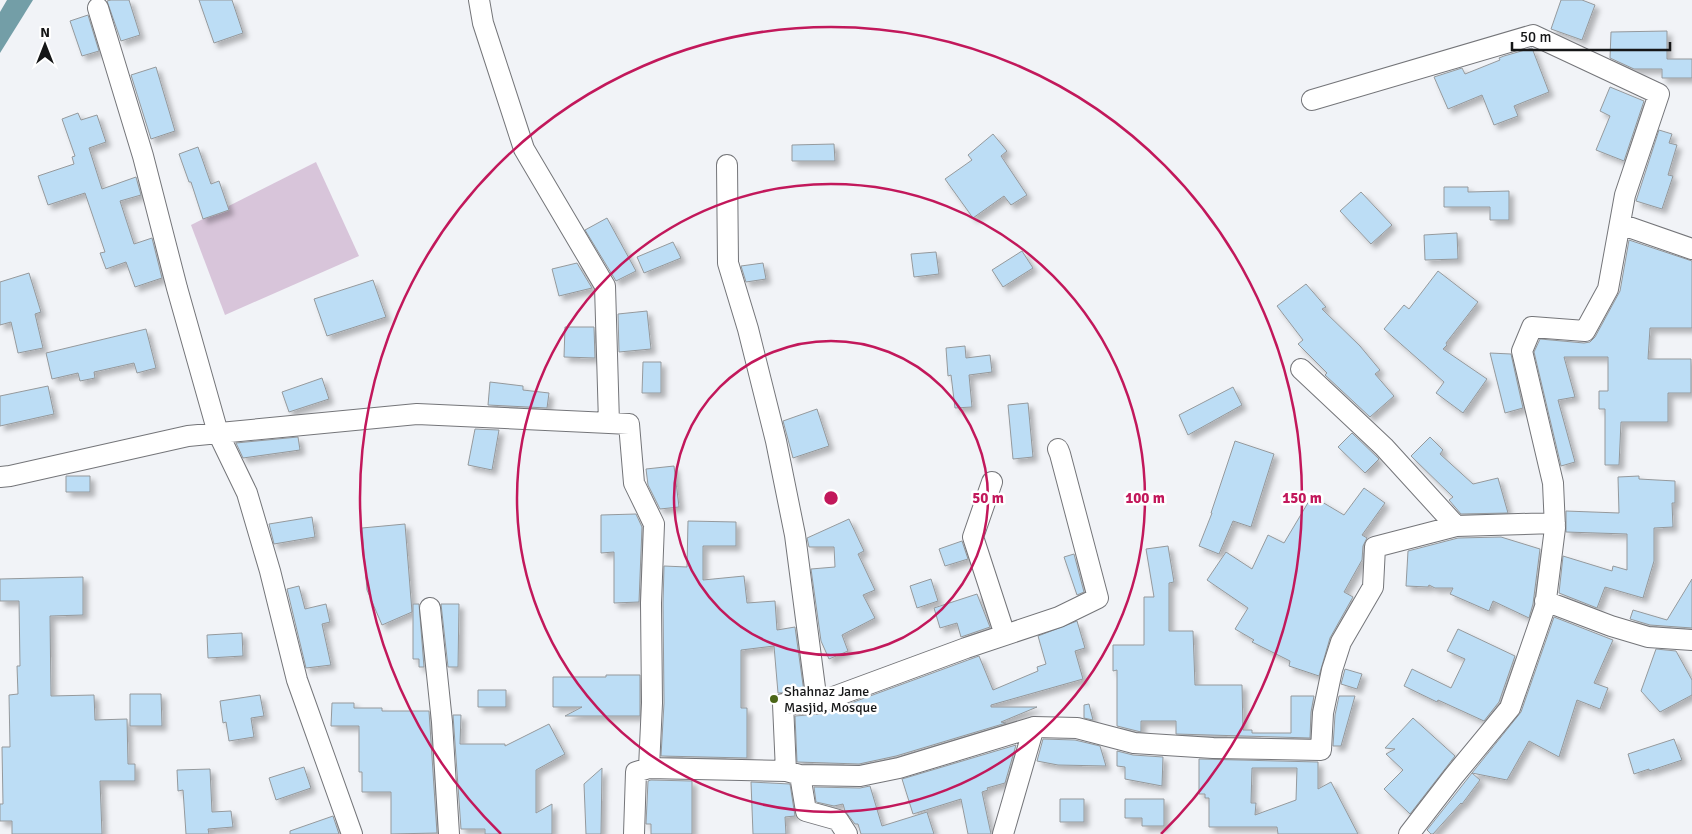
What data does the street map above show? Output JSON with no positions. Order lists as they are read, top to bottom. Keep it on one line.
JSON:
{"places":["Shahnaz Jame Masjid, Mosque"],"scale_bar":"50 m","north":"top","rings":["50 m","100 m","150 m"]}
